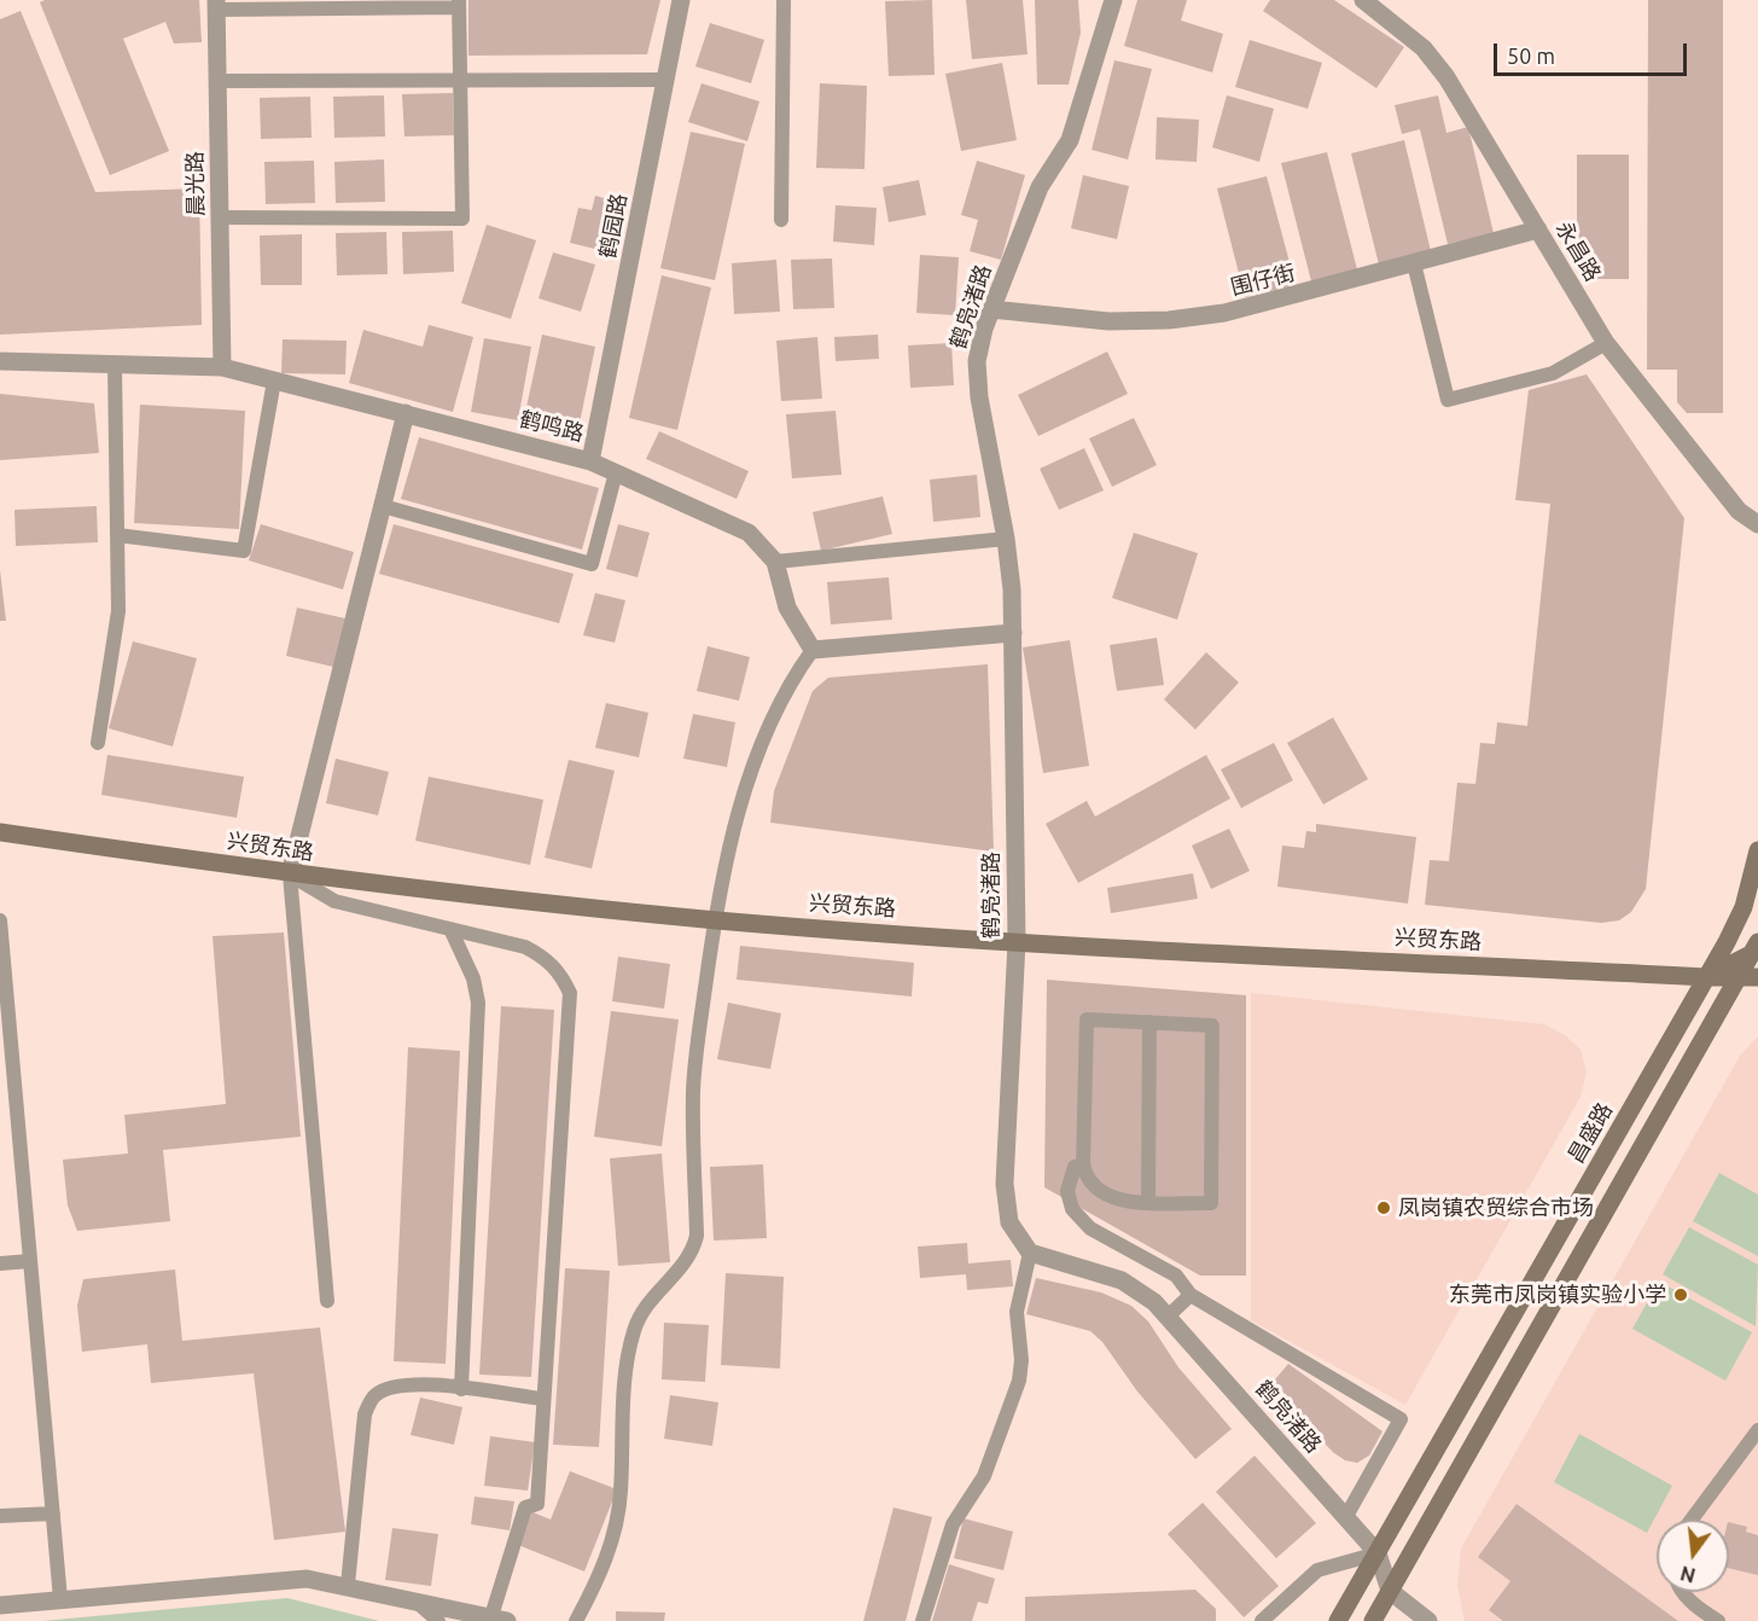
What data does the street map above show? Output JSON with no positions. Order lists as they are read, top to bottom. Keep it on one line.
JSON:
{"streets":{"street":["晨光路","鹤园路","永昌路","围仔街","鹤凫渚路","鹤鸣路","兴贸东路","昌盛路"]},"crossings":[["晨光路","鹤鸣路"],["鹤园路","鹤鸣路"],["永昌路","围仔街"],["围仔街","鹤凫渚路"],["鹤凫渚路","兴贸东路"],["鹤凫渚路","昌盛路"],["兴贸东路","昌盛路"]],"places":["凤岗镇农贸综合市场","东莞市凤岗镇实验小学"],"scale_bar":"50 m","north":"bottom"}
